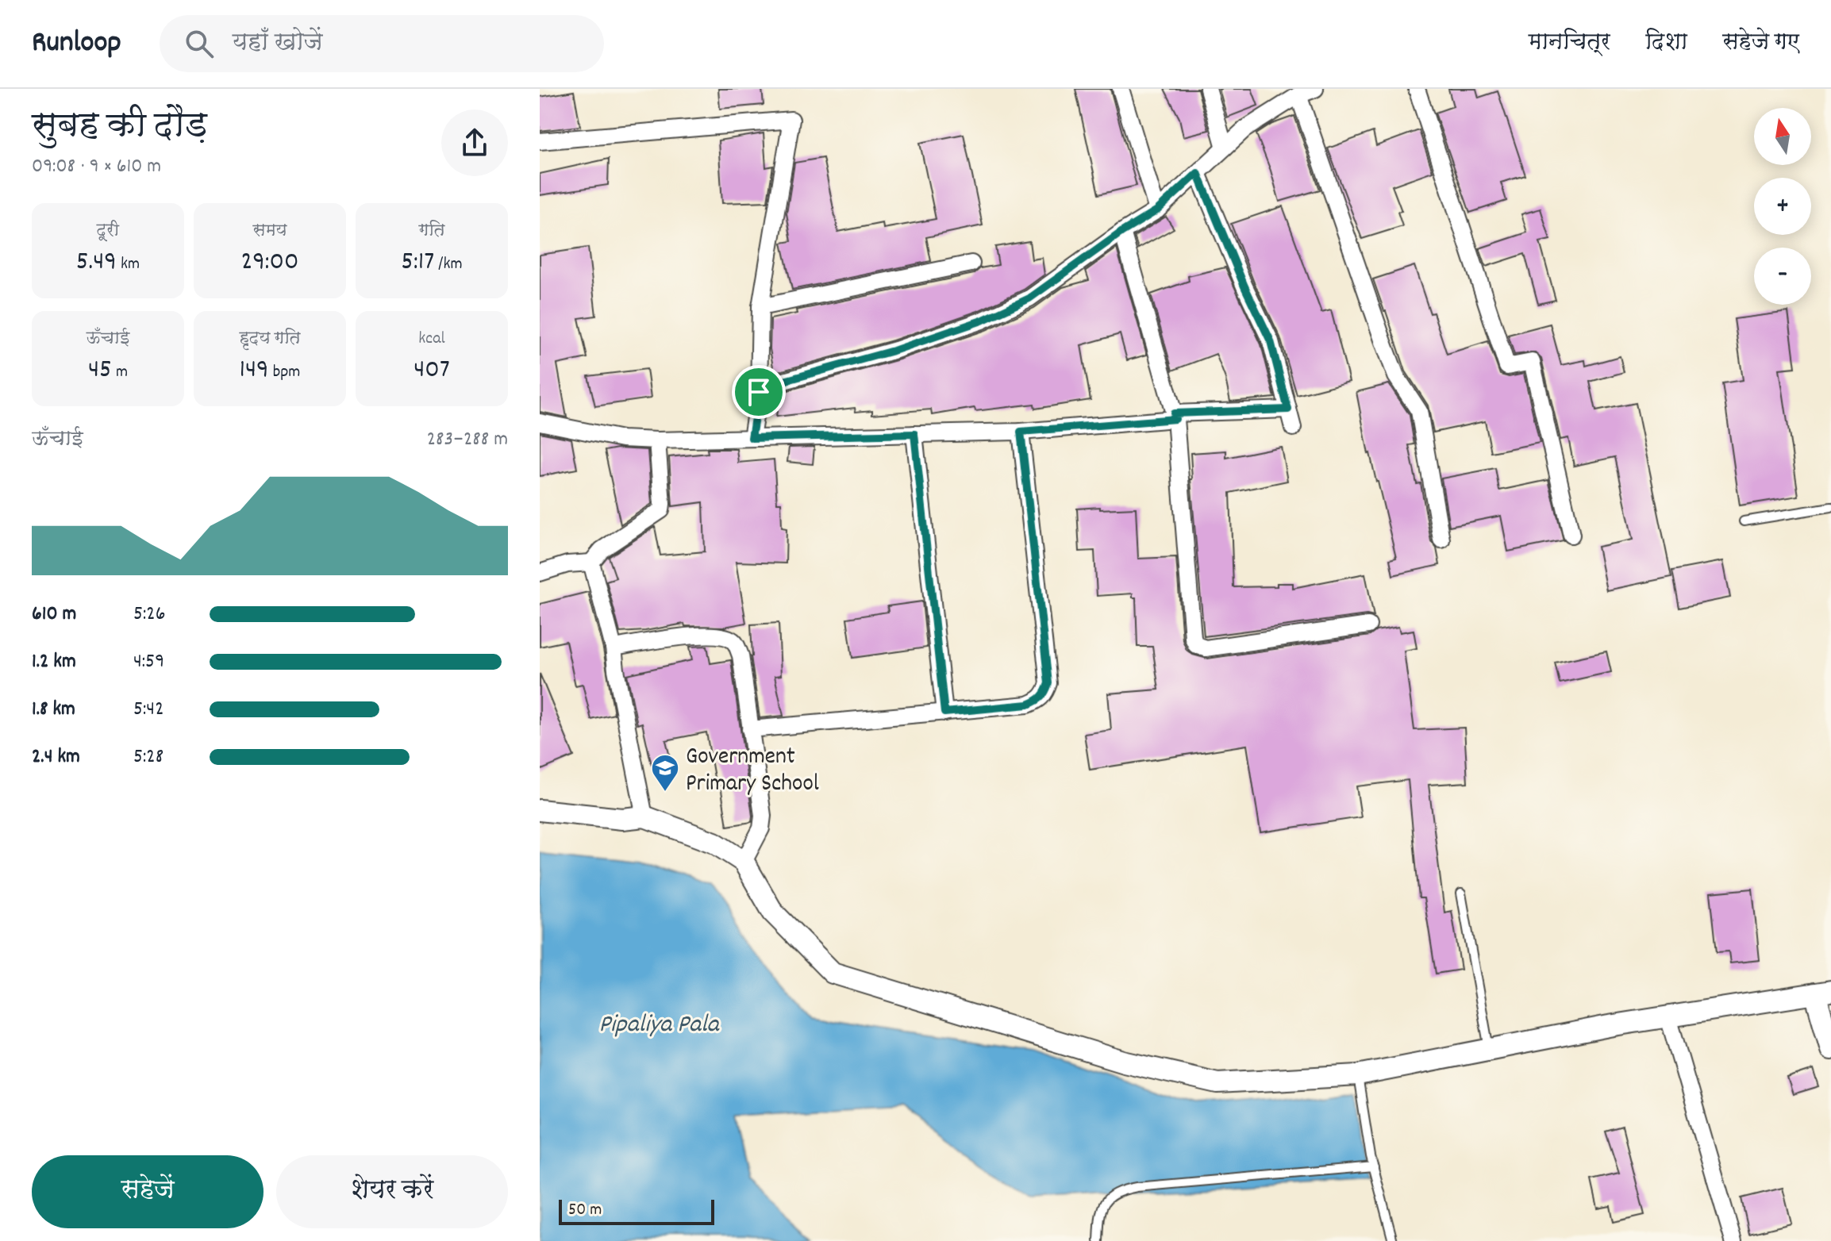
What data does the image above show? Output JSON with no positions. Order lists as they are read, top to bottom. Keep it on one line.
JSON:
{"water":["Pipaliya Pala"],"places":{"school or university":["Government Primary School"]},"scale_bar":"50 m","north":"top","page":{"header":"Runloop","search":"यहाँ खोजें","nav":["मानचित्र","दिशा","सहेजे गए"],"heading":["सुबह की दौड़","09:08 · 9 × 610 m"],"map_buttons":["+","−"],"stats":[["दूरी","5.49 km"],["समय","29:00"],["गति","5:17 /km"],["ऊँचाई","45 m"],["हृदय गति","149 bpm"],["kcal","407"]],"chart":["ऊँचाई","283–288 m"],"list":[{"name":"610 m","note":"5:26"},{"name":"1.2 km","note":"4:59"},{"name":"1.8 km","note":"5:42"},{"name":"2.4 km","note":"5:28"}],"buttons":["सहेजें","शेयर करें"],"scale":"50 m"}}
